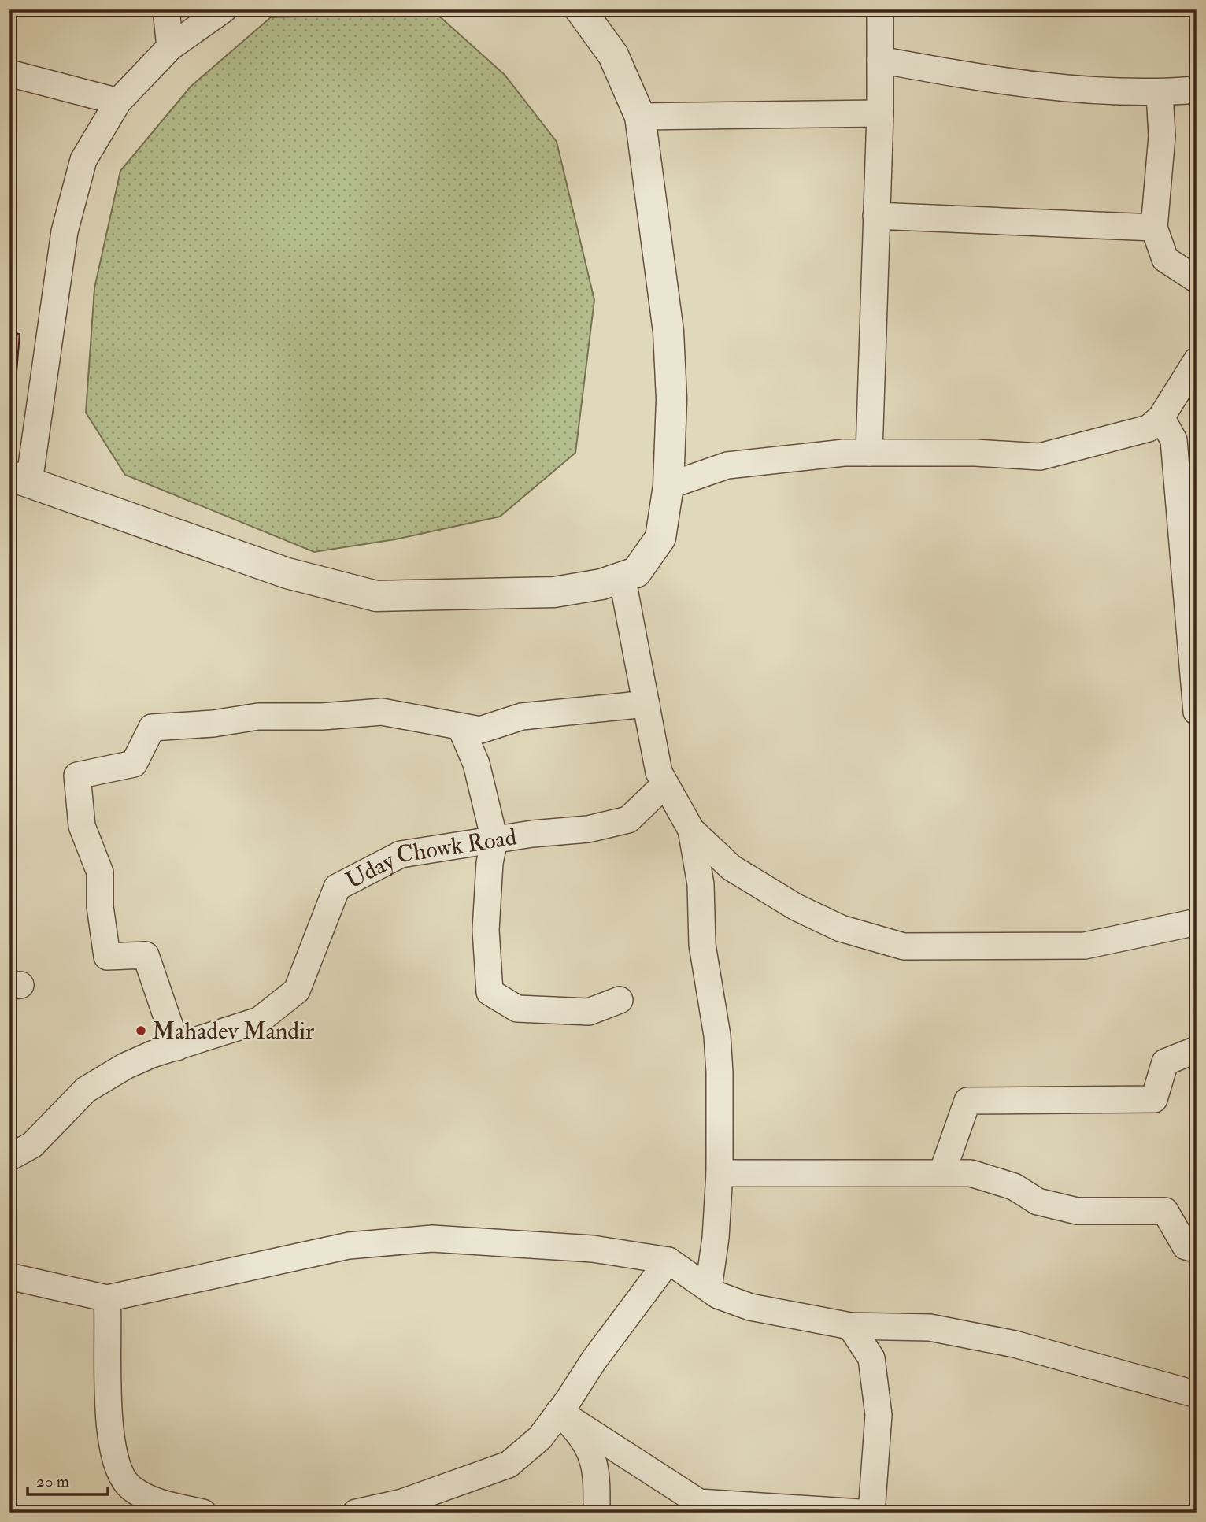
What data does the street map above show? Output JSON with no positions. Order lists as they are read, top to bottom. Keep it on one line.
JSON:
{"streets":{"street":["Uday Chowk Road"]},"places":["Mahadev Mandir"],"scale_bar":"20 m"}
